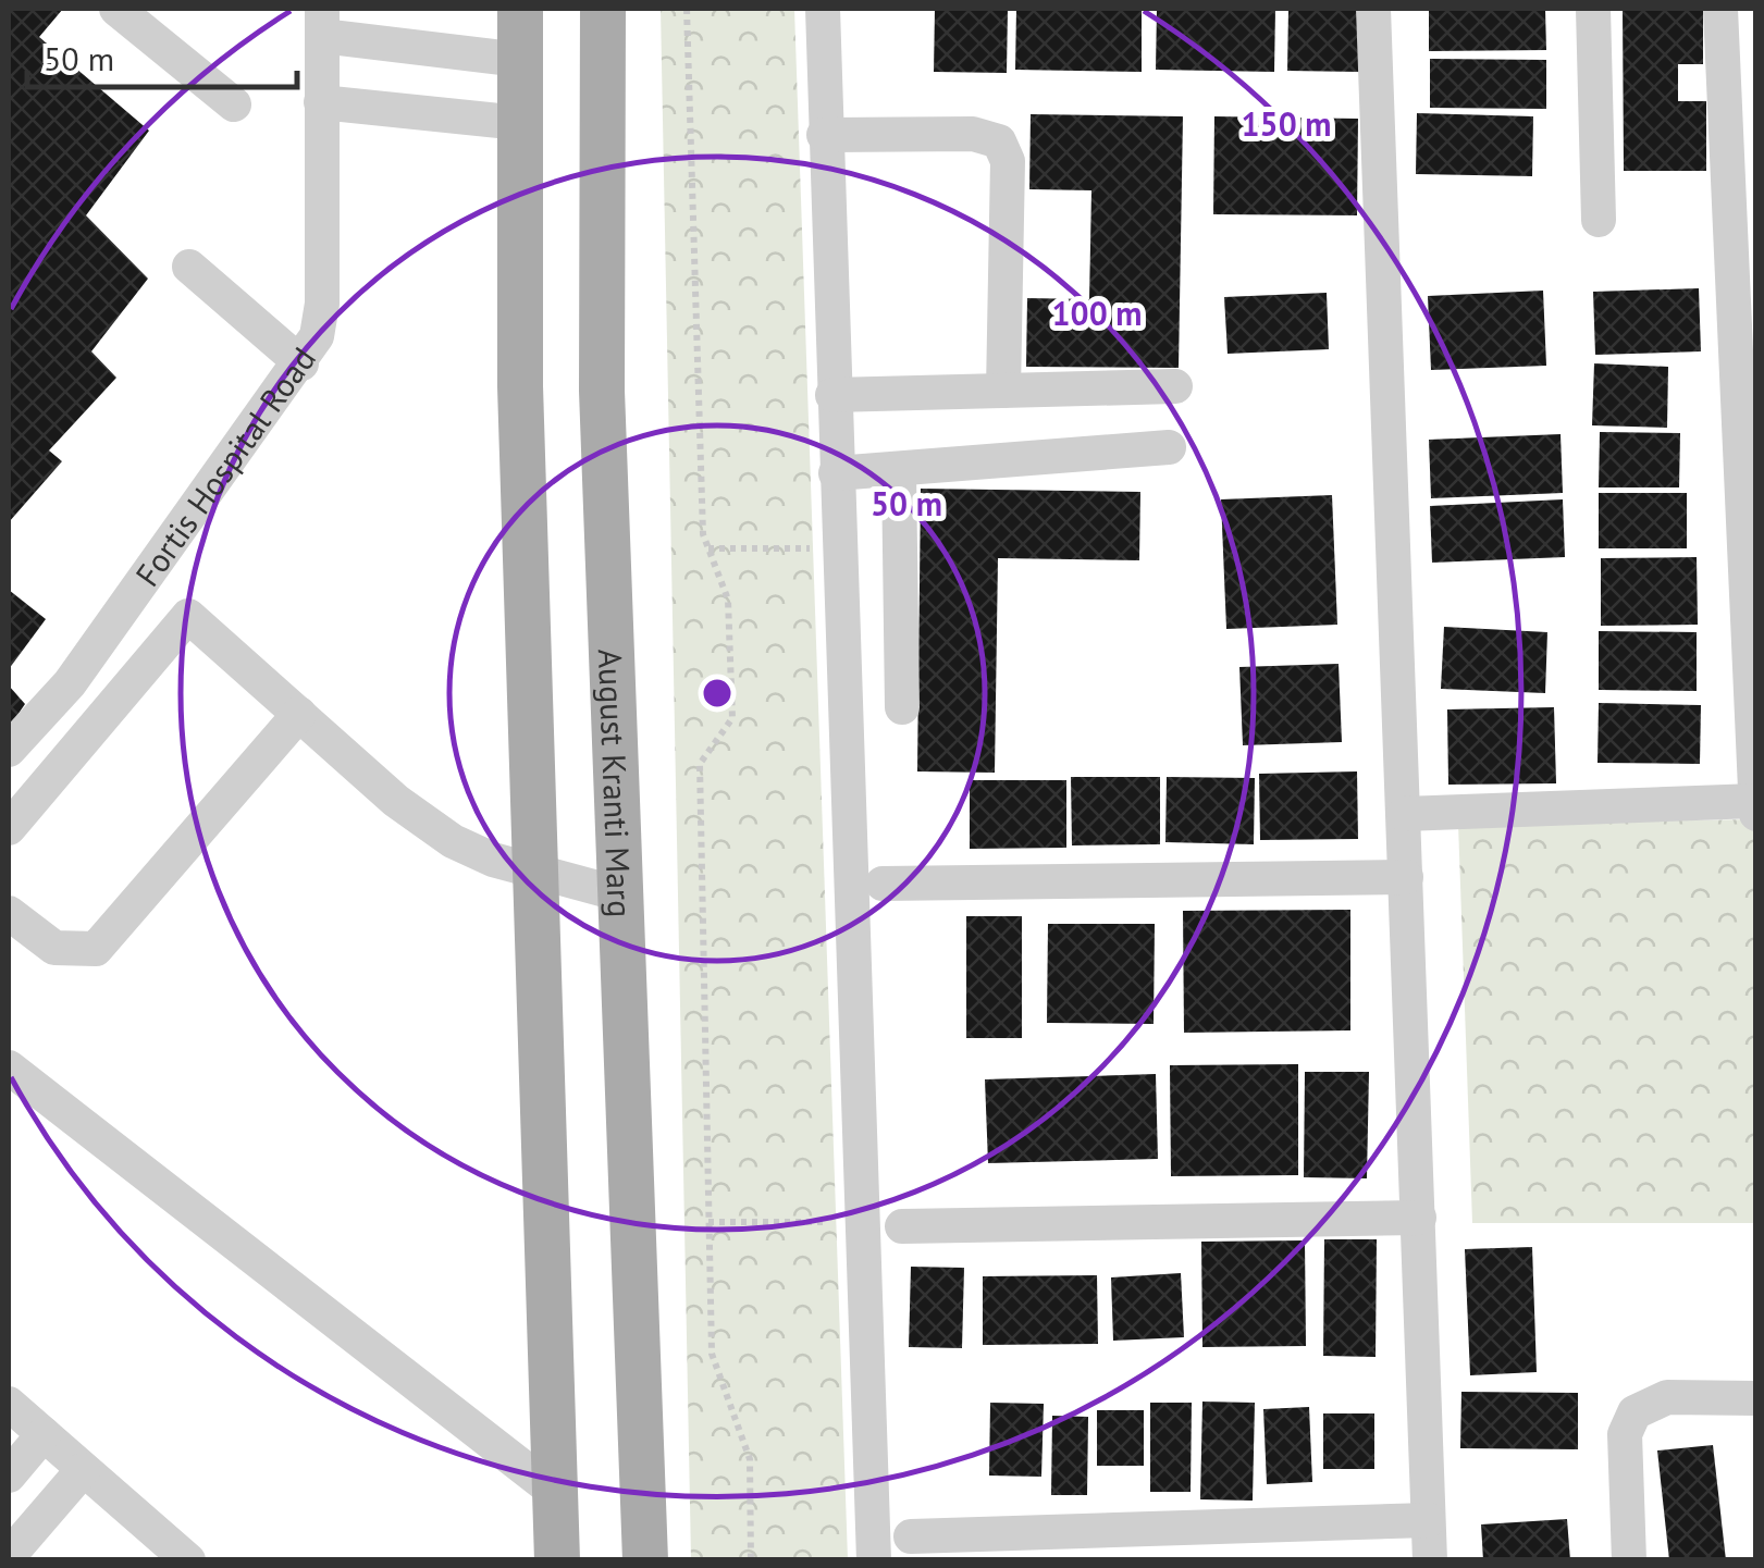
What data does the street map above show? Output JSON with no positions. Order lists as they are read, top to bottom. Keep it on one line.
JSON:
{"streets":{"main road":["August Kranti Marg"],"street":["Fortis Hospital Road"]},"scale_bar":"50 m","rings":["150 m","100 m","50 m"]}
